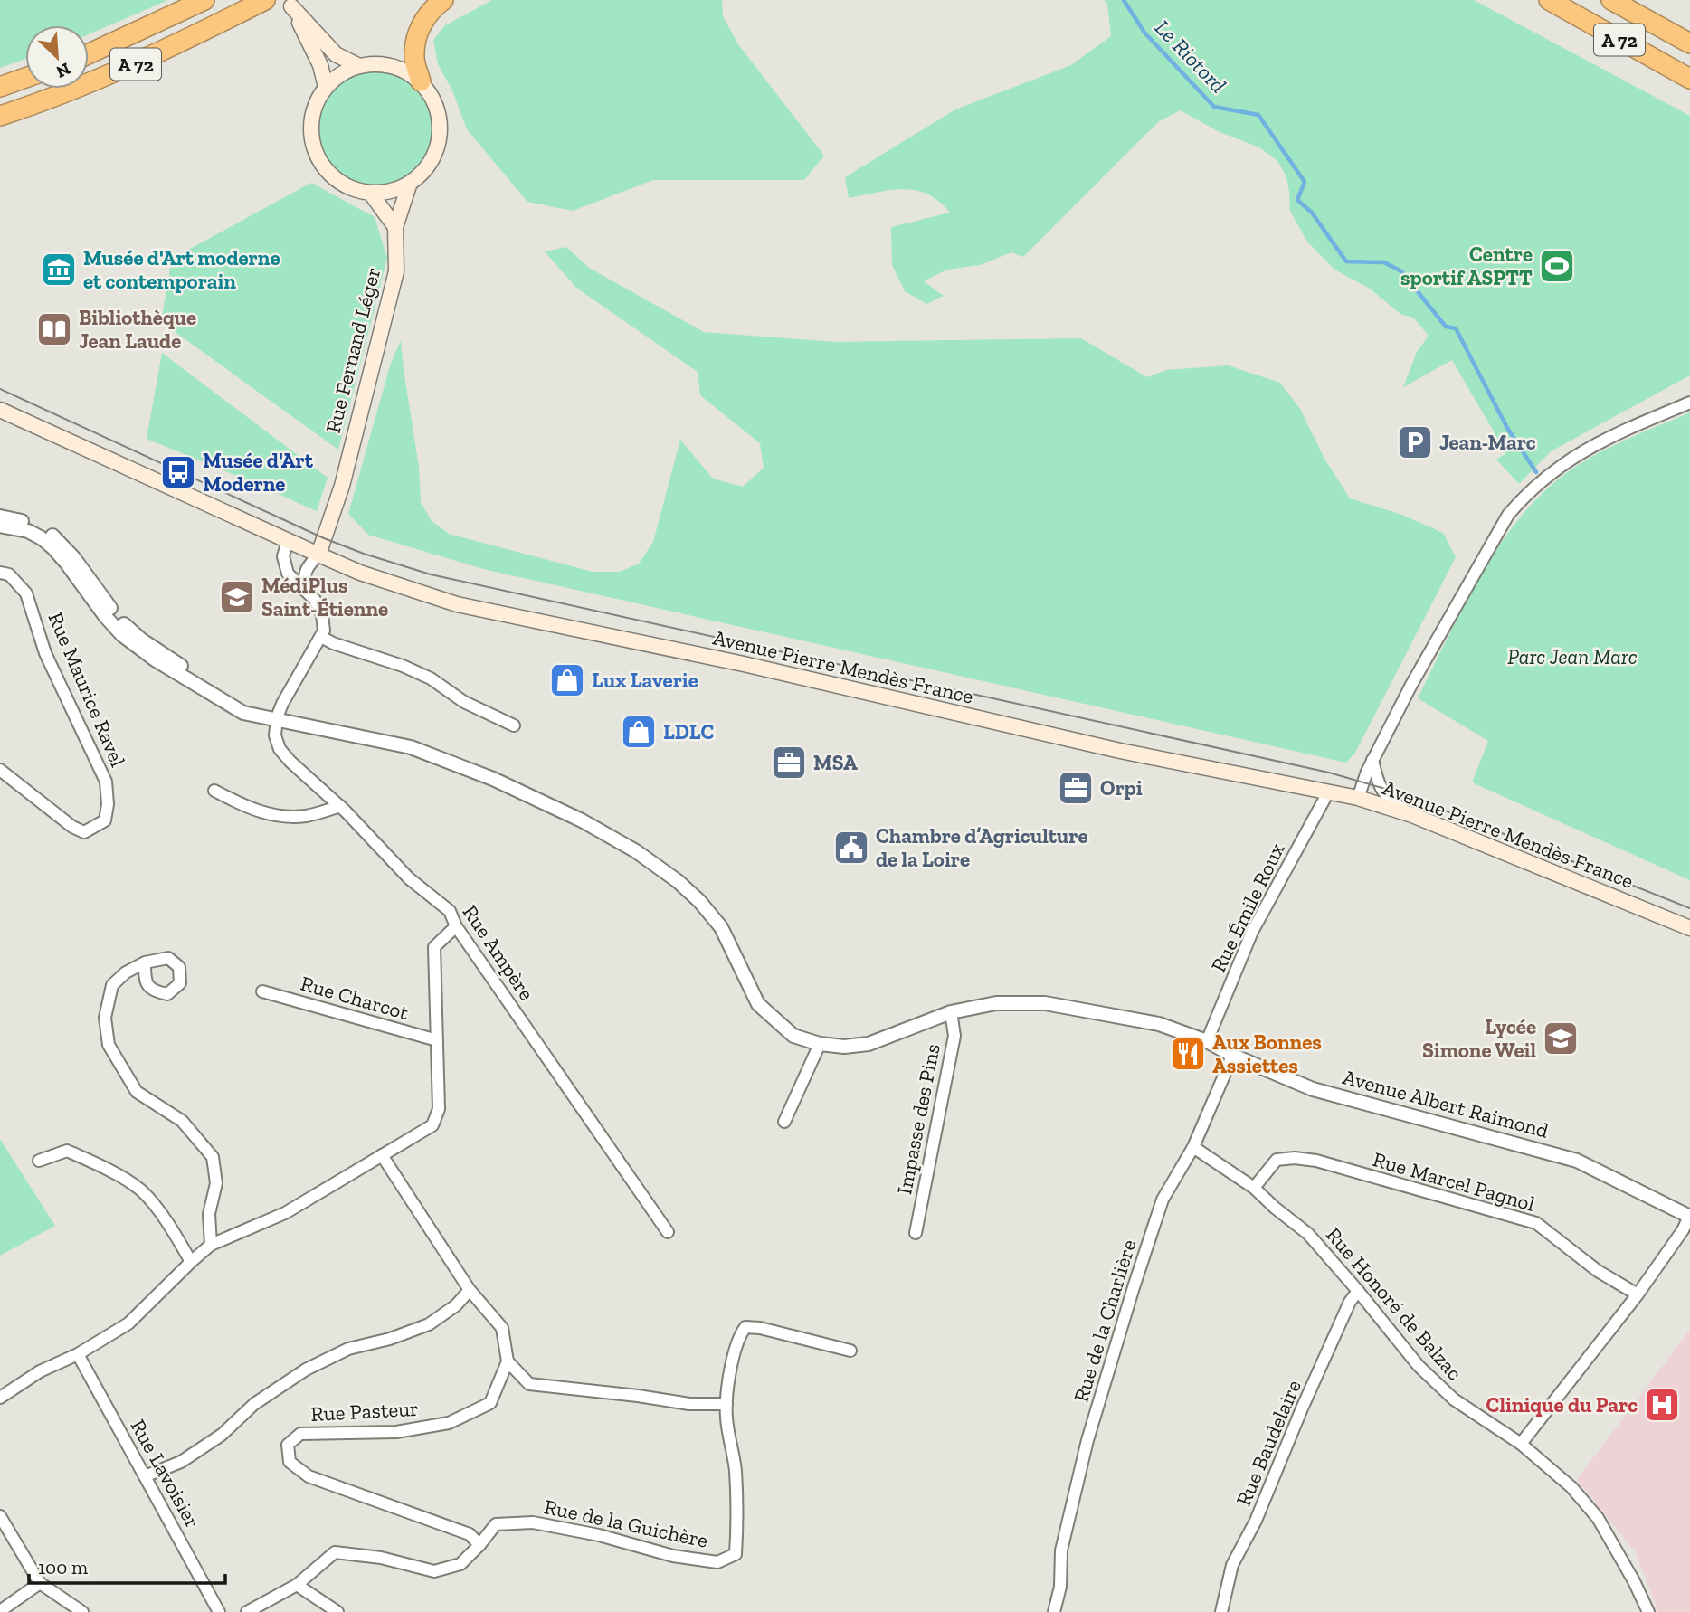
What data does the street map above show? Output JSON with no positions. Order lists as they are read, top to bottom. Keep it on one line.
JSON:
{"streets":{"highway":["A 72"],"main road":["Rue Fernand Léger","Avenue Pierre Mendès France"],"street":["Rue Maurice Ravel","Rue Émile Roux","Rue Ampère","Rue Charcot","Avenue Albert Raimond","Impasse des Pins","Rue Marcel Pagnol","Rue Honoré de Balzac","Rue de la Charlière","Rue Pasteur","Rue Baudelaire","Rue Lavoisier","Rue de la Guichère"]},"crossings":[["Rue Fernand Léger","Avenue Pierre Mendès France"],["Avenue Pierre Mendès France","Rue Émile Roux"],["Rue Émile Roux","Avenue Albert Raimond"],["Rue Ampère","Avenue Albert Raimond"],["Avenue Albert Raimond","Impasse des Pins"],["Avenue Albert Raimond","Rue de la Charlière"],["Rue Marcel Pagnol","Rue Honoré de Balzac"],["Rue Honoré de Balzac","Rue de la Charlière"],["Rue Honoré de Balzac","Rue Baudelaire"],["Rue Pasteur","Rue de la Guichère"]],"water":["Le Riotord"],"parks":["Parc Jean Marc"],"places":{"sports":["Centre sportif ASPTT"],"museum":["Musée d'Art moderne et contemporain"],"library":["Bibliothèque Jean Laude"],"parking":["Jean-Marc"],"bus stop":["Musée d'Art Moderne"],"school or university":["MédiPlus Saint-Étienne","Lycée Simone Weil"],"shop":["Lux Laverie","LDLC"],"office":["MSA","Orpi"],"public building":["Chambre d’Agriculture de la Loire"],"restaurant":["Aux Bonnes Assiettes"],"hospital":["Clinique du Parc"]},"scale_bar":"100 m","north":"bottom right"}
